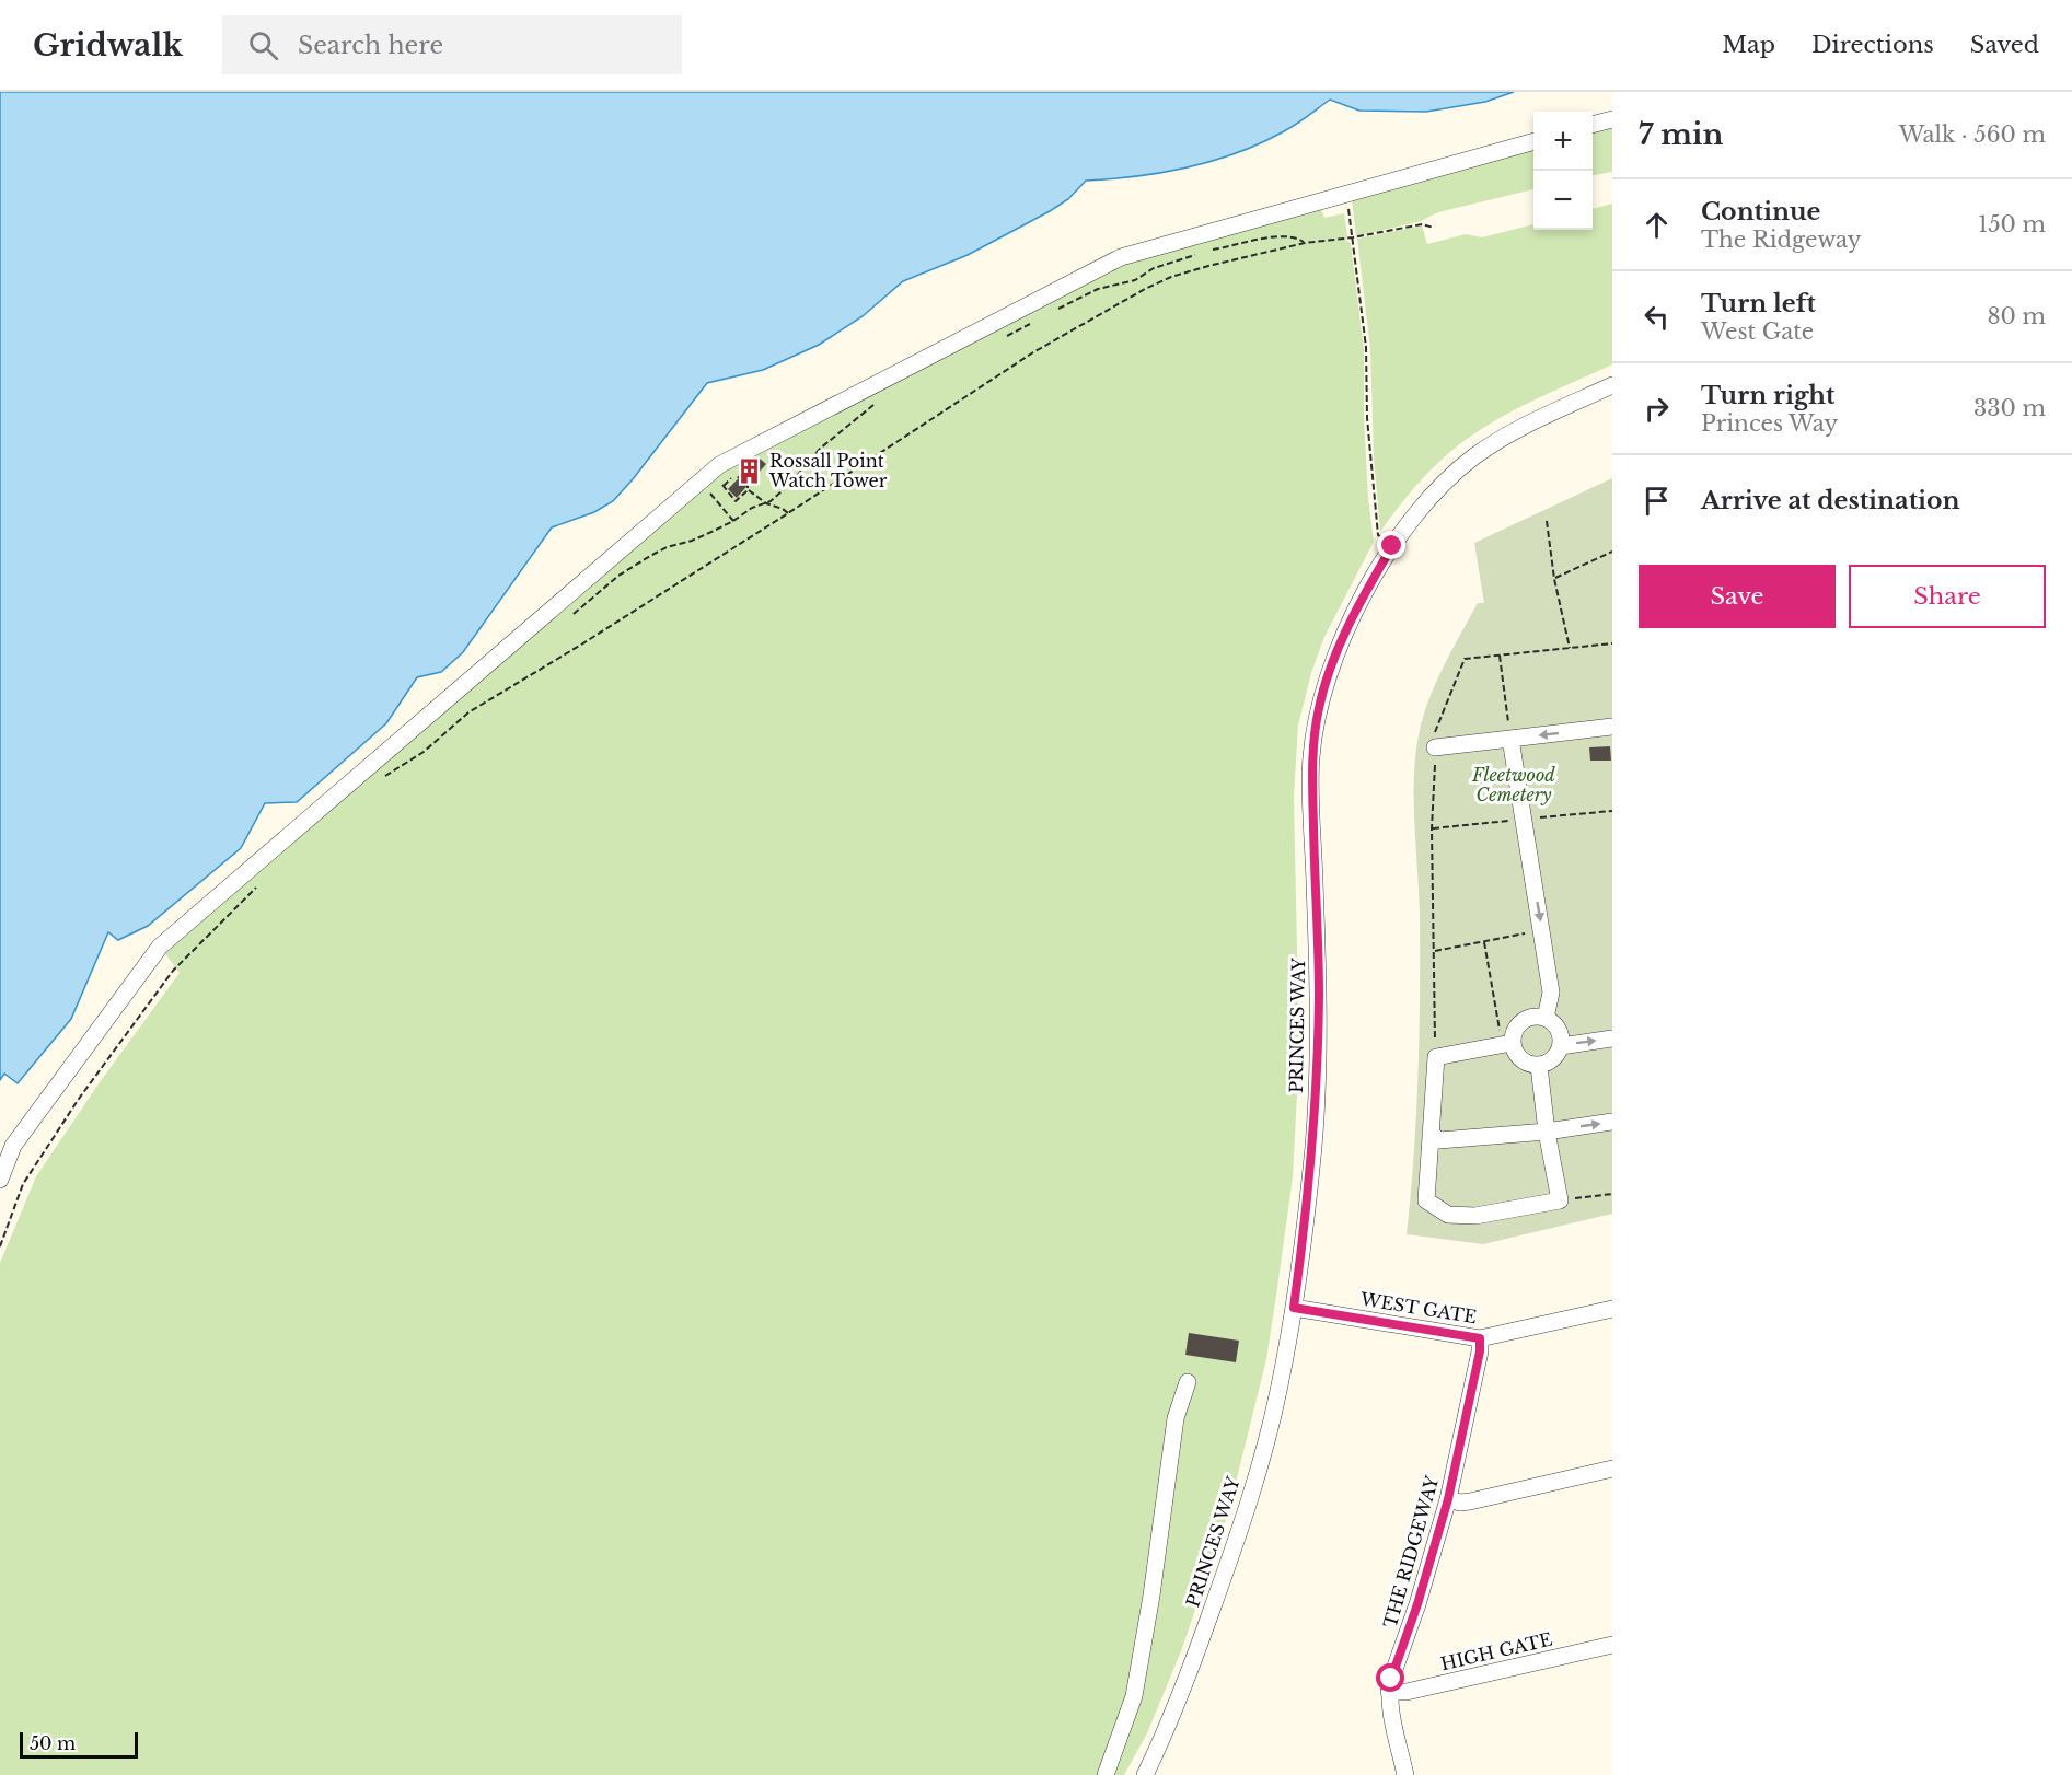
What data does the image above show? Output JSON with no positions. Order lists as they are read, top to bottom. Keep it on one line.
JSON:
{"streets":{"street":["PRINCES WAY","WEST GATE","THE RIDGEWAY","HIGH GATE"]},"crossings":[["PRINCES WAY","WEST GATE"],["WEST GATE","THE RIDGEWAY"],["THE RIDGEWAY","HIGH GATE"]],"parks":["Fleetwood Cemetery"],"places":{"building":["Rossall Point Watch Tower"]},"scale_bar":"50 m","page":{"header":"Gridwalk","search":"Search here","nav":["Map","Directions","Saved"],"heading":["7 min","Walk · 560 m"],"map_buttons":["+","−"],"list":[["Continue","The Ridgeway","150 m"],["Turn left","West Gate","80 m"],["Turn right","Princes Way","330 m"],"Arrive at destination"],"buttons":["Save","Share"],"scale":"50 m"}}
